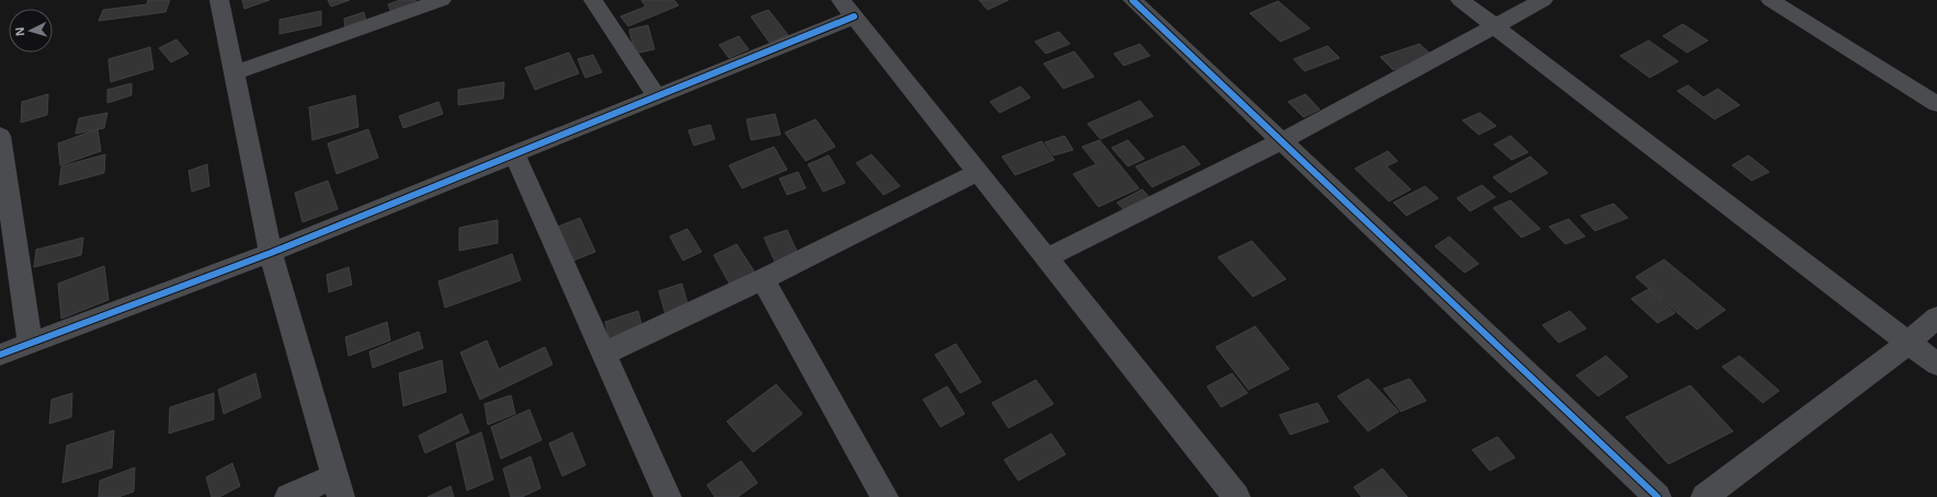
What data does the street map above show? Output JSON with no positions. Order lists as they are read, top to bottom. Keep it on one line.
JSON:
{"north":"left"}
